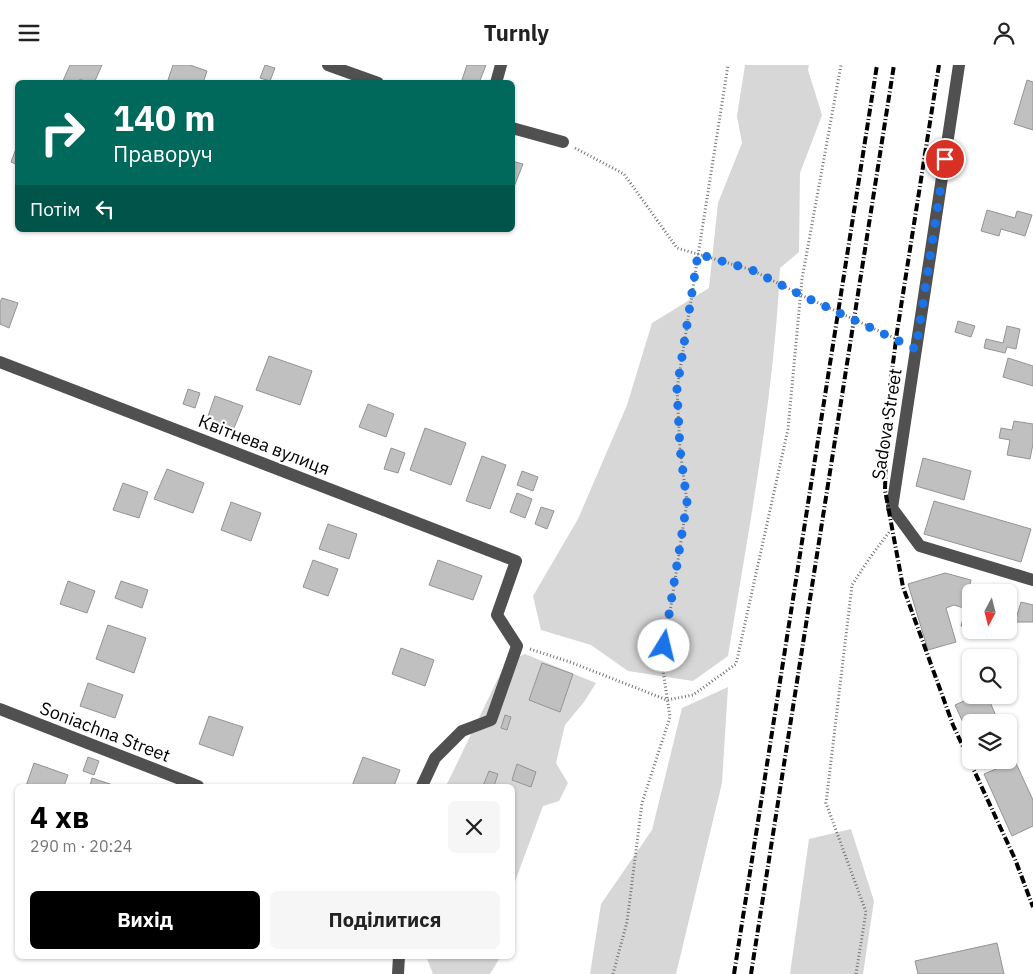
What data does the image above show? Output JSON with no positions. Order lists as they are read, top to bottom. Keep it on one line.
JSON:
{"streets":{"street":["Sadova Street","Квітнева вулиця","Soniachna Street"]},"north":"bottom","page":{"header":"Turnly","turn":["140 m","Праворуч"],"then":"Потім","heading":["4 хв","290 m · 20:24"],"buttons":["Вихід","Поділитися"]}}
